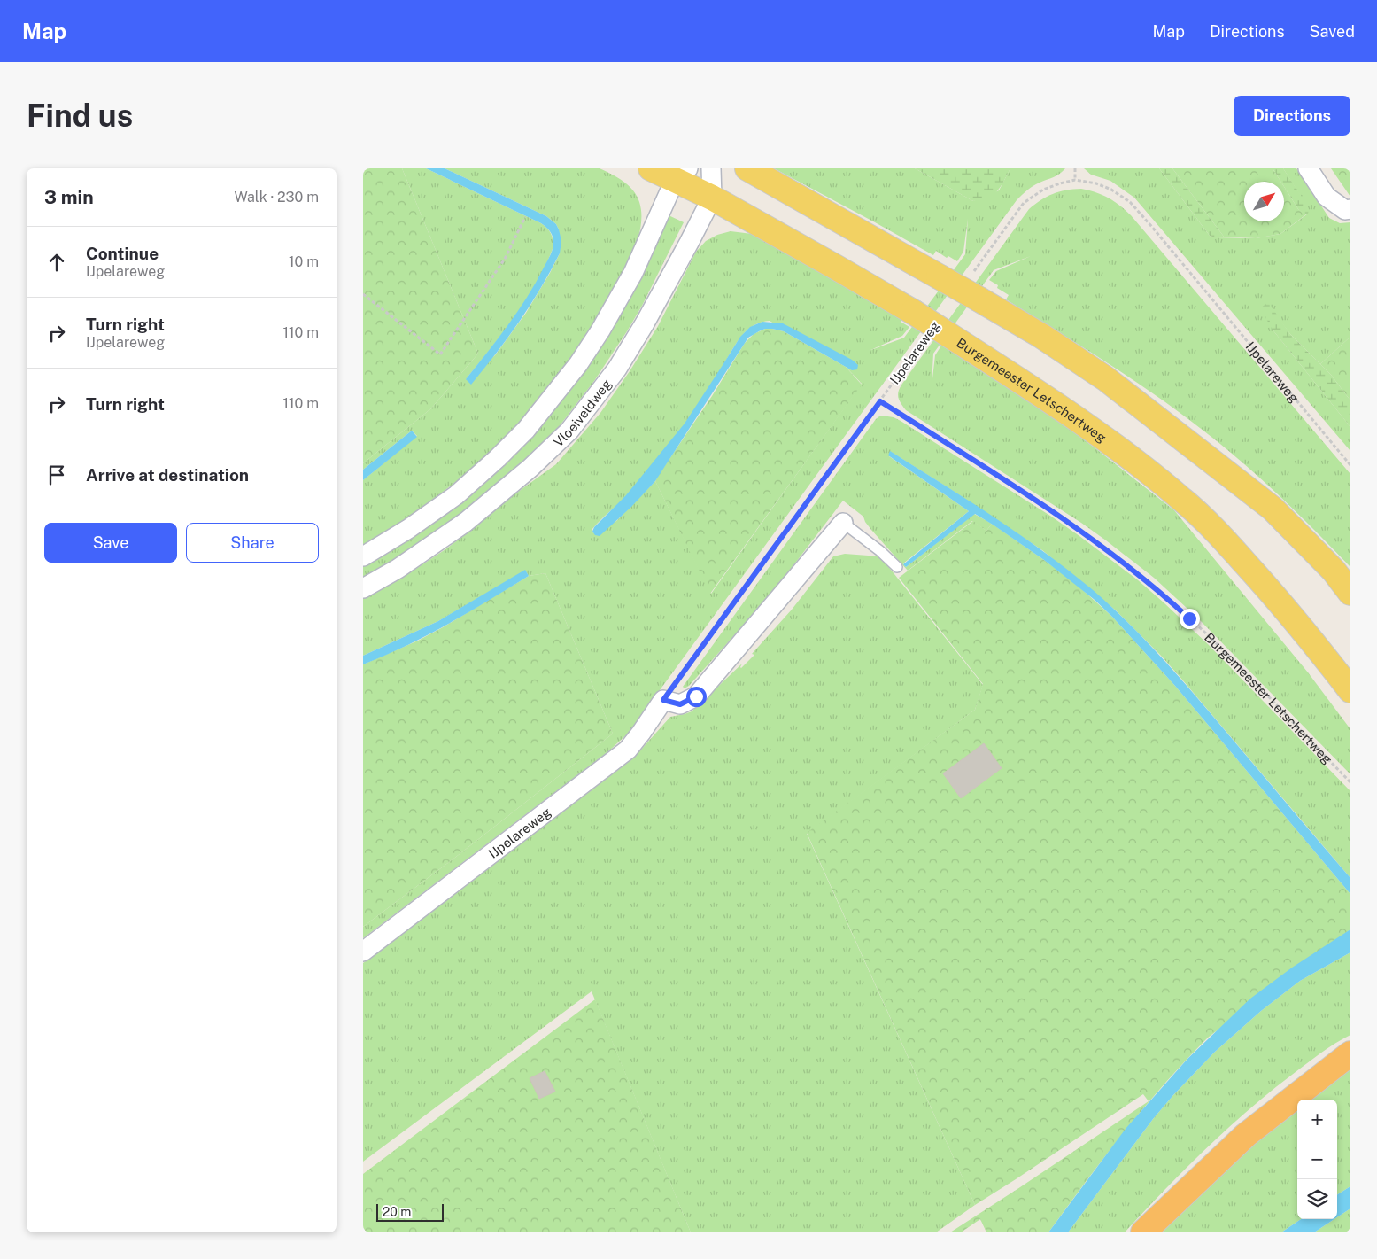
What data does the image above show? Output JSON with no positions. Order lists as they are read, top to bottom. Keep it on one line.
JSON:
{"streets":{"main road":["Burgemeester Letschertweg"],"street":["IJpelareweg","Vloeiveldweg"]},"crossings":[["IJpelareweg","Burgemeester Letschertweg"],["Burgemeester Letschertweg","Vloeiveldweg"]],"scale_bar":"20 m","north":"top right","page":{"header":"Map","nav":["Map","Directions","Saved"],"buttons":["Directions",["Save","Share"]],"title":"Find us","heading":["3 min","Walk · 230 m"],"list":[["Continue","IJpelareweg","10 m"],["Turn right","IJpelareweg","110 m"],["Turn right","110 m"],"Arrive at destination"],"map_buttons":["+","−"],"scale":"20 m"}}
